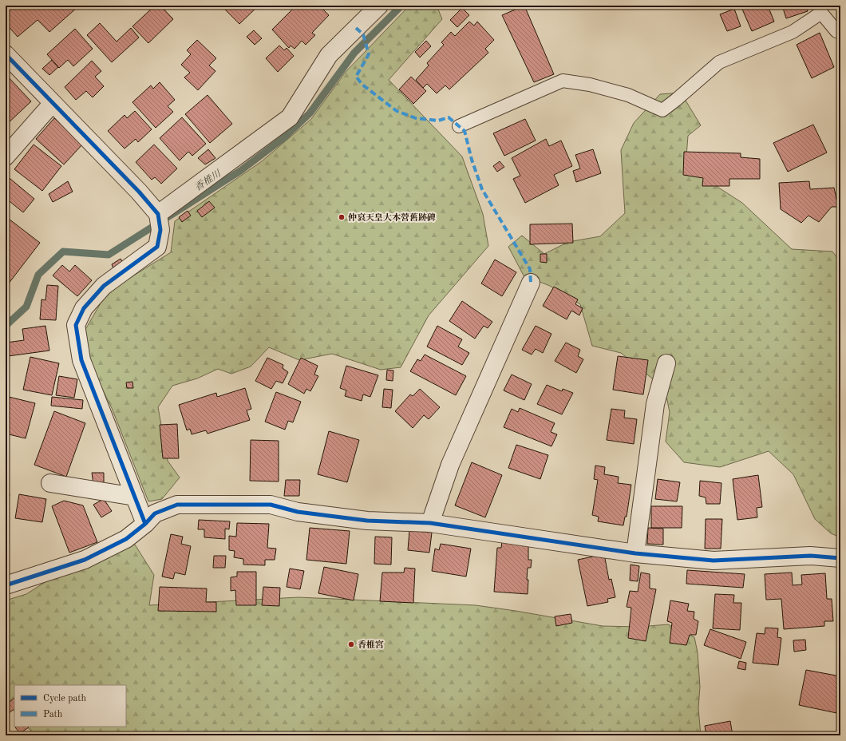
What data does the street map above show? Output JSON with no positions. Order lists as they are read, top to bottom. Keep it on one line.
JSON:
{"water":["香椎川"],"places":["仲哀天皇大本營舊跡碑","香椎宮"],"legend":["Cycle path","Path"]}
